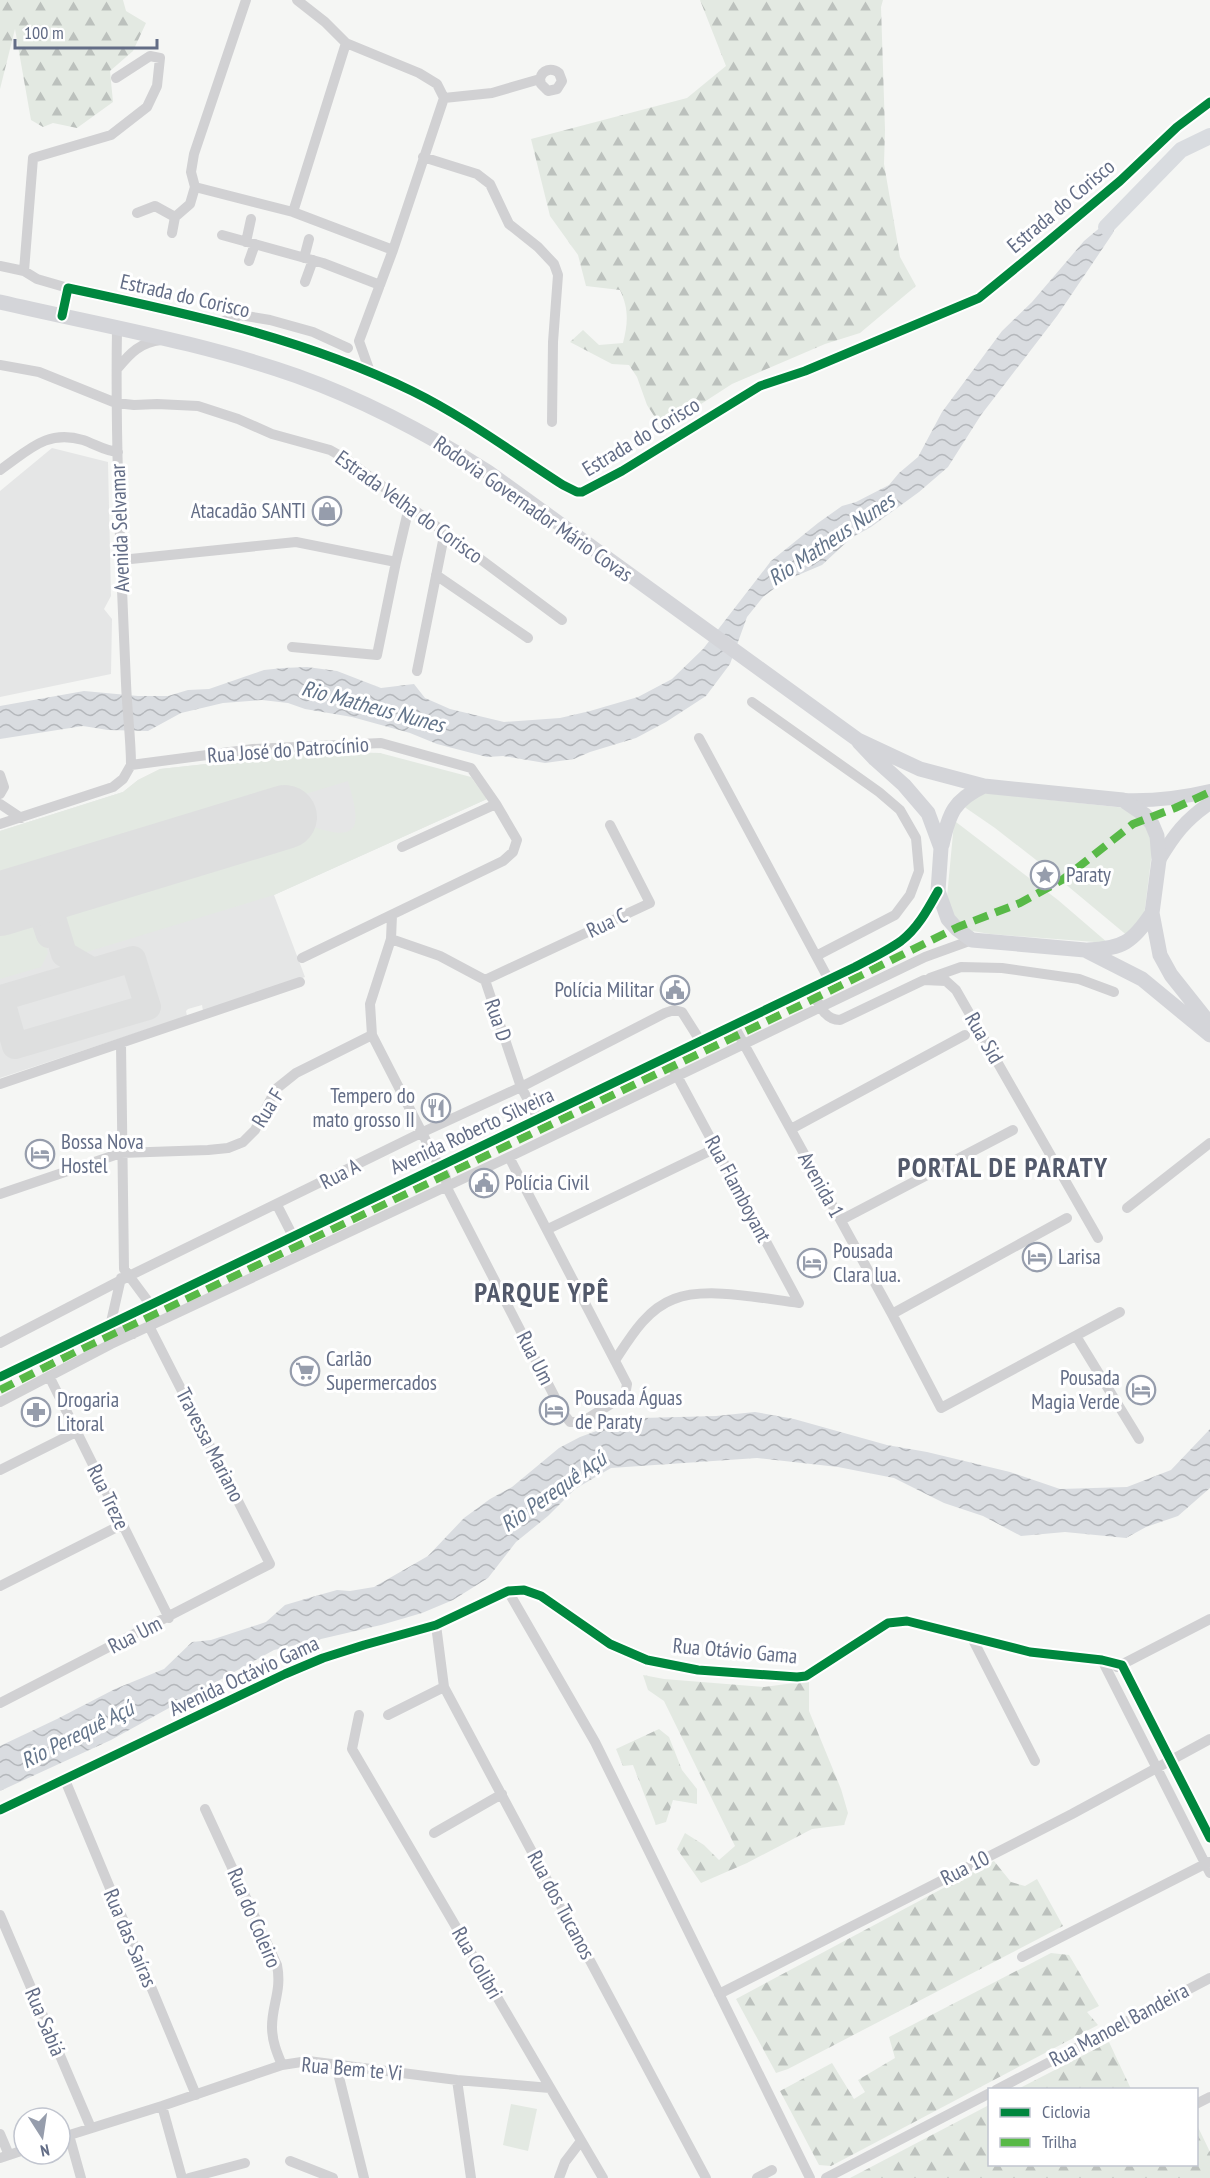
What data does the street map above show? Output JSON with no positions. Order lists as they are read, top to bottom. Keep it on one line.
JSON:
{"streets":{"highway":["Rodovia Governador Mário Covas"],"street":["Estrada do Corisco","Estrada Velha do Corisco","Avenida Selvamar","Rua José do Patrocínio","Rua C","Rua D","Rua Sid","Rua F","Avenida Roberto Silveira","Rua A","Avenida 1","Rua Flamboyant","Rua Um","Travessa Mariano","Rua Treze","Rua Otávio Gama","Avenida Octávio Gama","Rua 10","Rua dos Tucanos","Rua do Coleiro","Rua das Saíras","Rua Colibri","Rua Sabiá","Rua Manoel Bandeira","Rua Bem te Vi"]},"crossings":[["Estrada Velha do Corisco","Avenida Selvamar"],["Rodovia Governador Mário Covas","Avenida Selvamar"],["Rodovia Governador Mário Covas","Avenida Roberto Silveira"],["Avenida Selvamar","Rua José do Patrocínio"],["Rua C","Rua D"],["Rua D","Avenida Roberto Silveira"],["Rua D","Rua A"],["Avenida Roberto Silveira","Rua A"],["Avenida Roberto Silveira","Avenida 1"],["Avenida Roberto Silveira","Rua Flamboyant"],["Avenida Roberto Silveira","Rua Um"],["Avenida Roberto Silveira","Travessa Mariano"],["Avenida Roberto Silveira","Rua Treze"],["Rua Flamboyant","Rua Um"],["Rua Um","Travessa Mariano"],["Rua Um","Rua Treze"],["Rua Otávio Gama","Avenida Octávio Gama"],["Avenida Octávio Gama","Rua dos Tucanos"],["Avenida Octávio Gama","Rua das Saíras"],["Rua do Coleiro","Rua Bem te Vi"],["Rua das Saíras","Rua Bem te Vi"],["Rua Colibri","Rua Bem te Vi"],["Rua Sabiá","Rua Bem te Vi"]],"districts":["PORTAL DE PARATY","PARQUE YPÊ"],"water":["Rio Matheus Nunes","Rio Perequê Açú"],"places":{"shop":["Atacadão SANTI"],"place":["Paraty"],"public building":["Polícia Militar","Polícia Civil"],"restaurant":["Tempero do mato grosso II"],"hotel":["Bossa Nova Hostel","Larisa","Pousada Clara lua.","Pousada Magia Verde","Pousada Águas de Paraty"],"supermarket":["Carlão Supermercados"],"pharmacy":["Drogaria Litoral"]},"legend":["Ciclovia","Trilha"],"scale_bar":"100 m","north":"bottom"}
